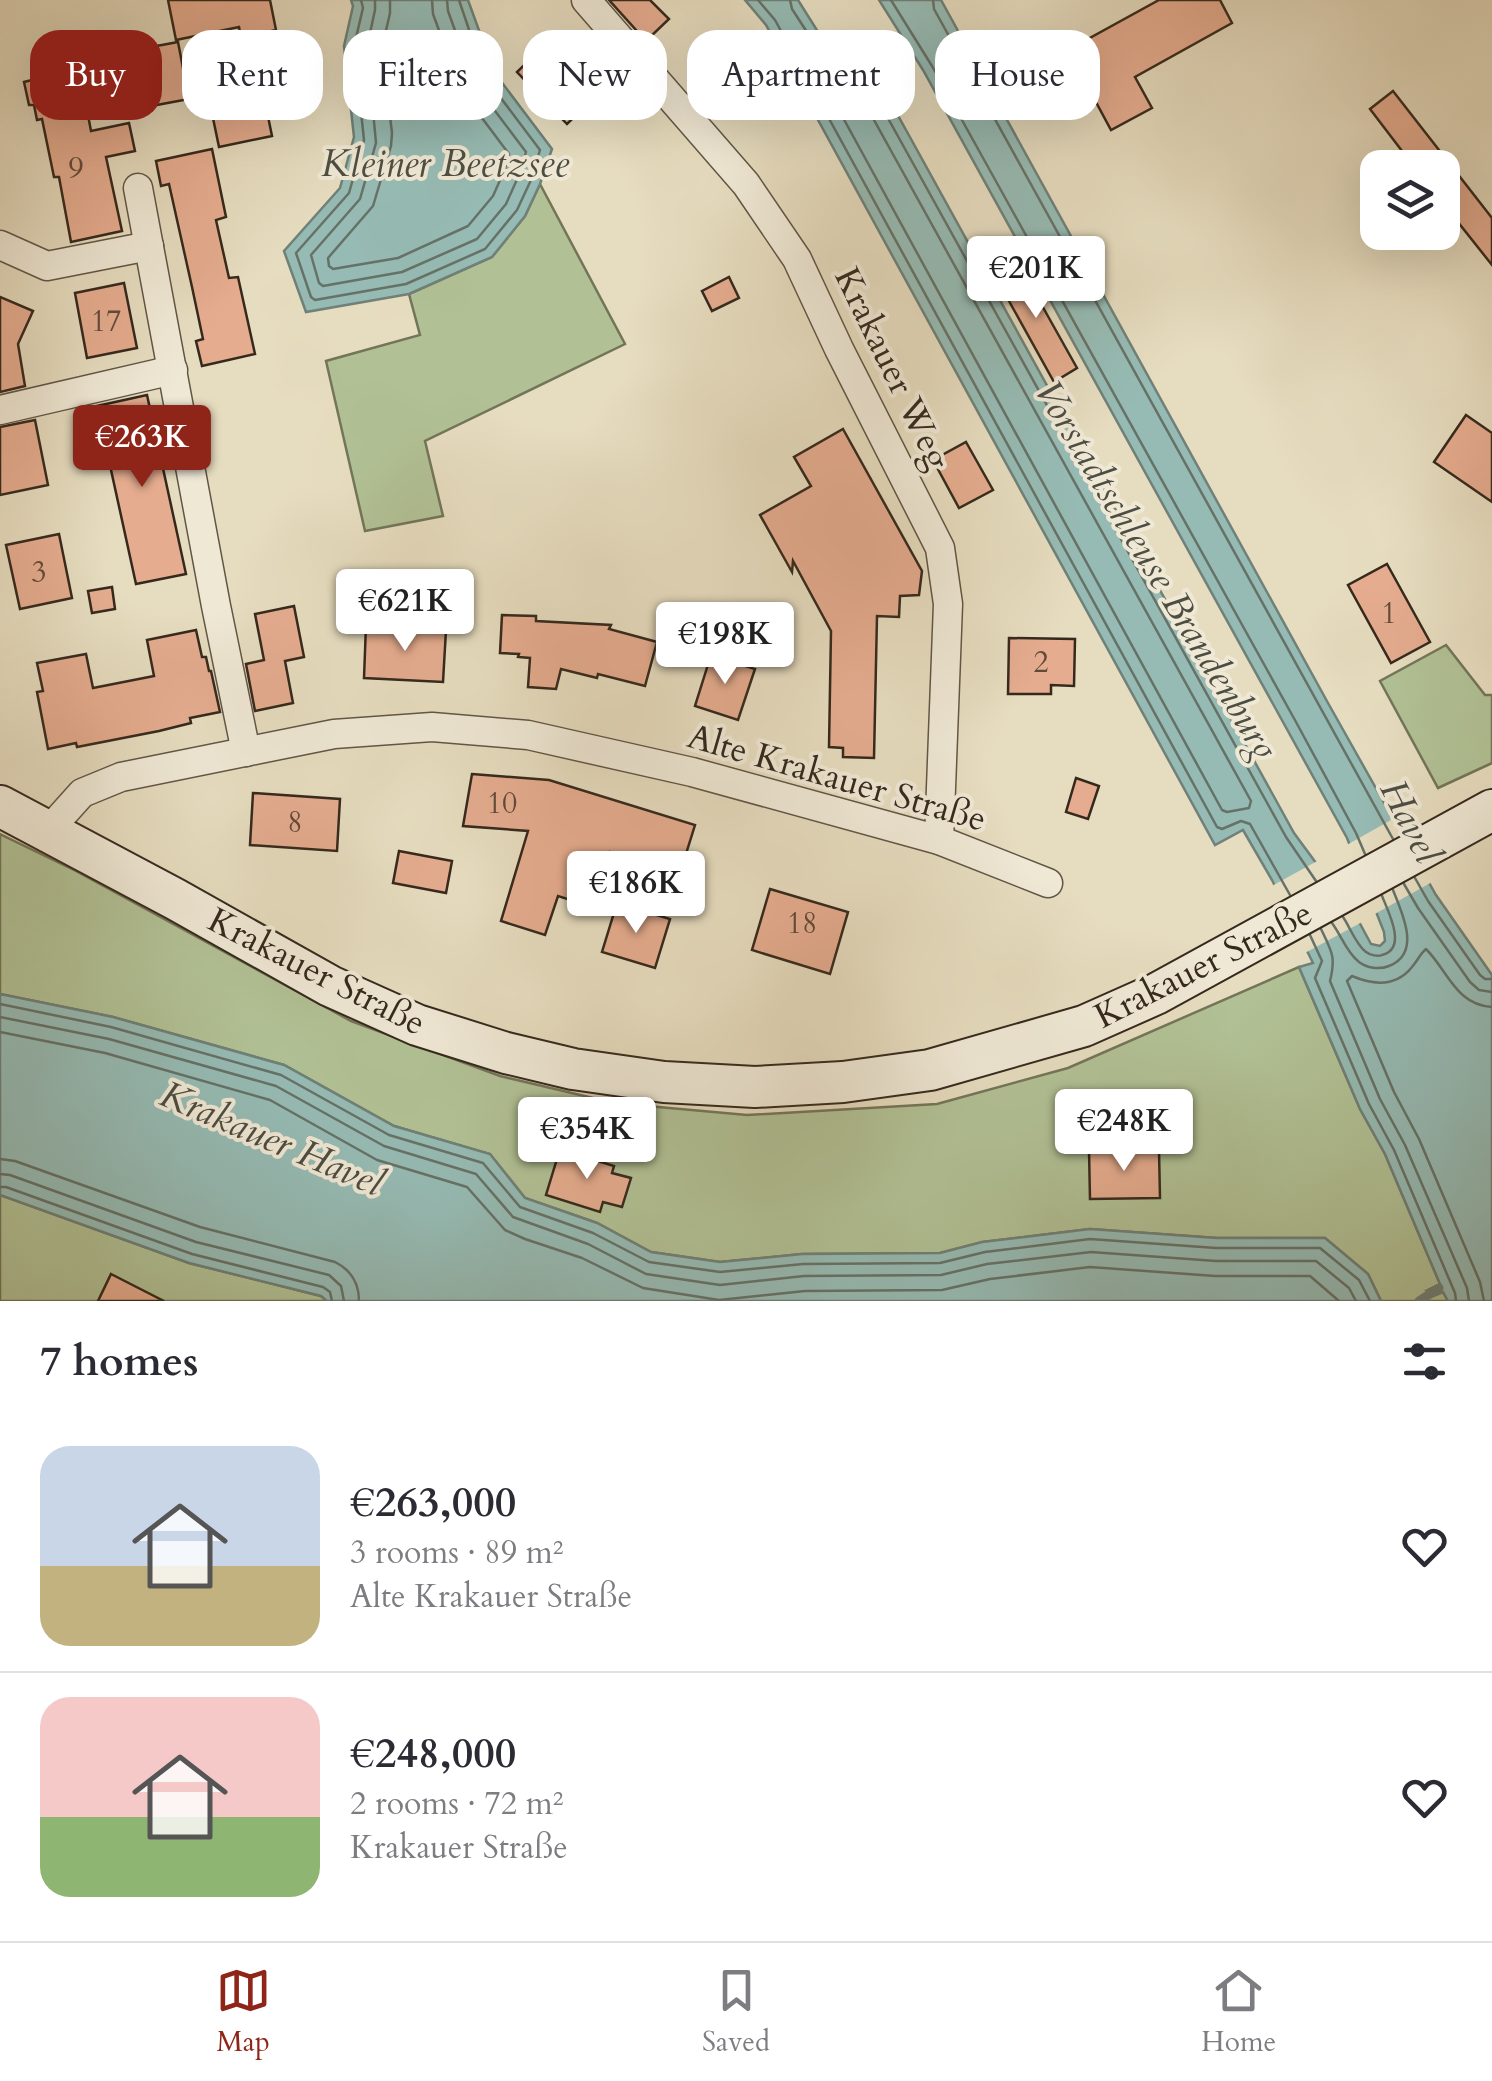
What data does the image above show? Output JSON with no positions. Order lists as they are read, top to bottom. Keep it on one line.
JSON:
{"streets":{"main road":["Krakauer Straße"],"street":["Krakauer Weg","Alte Krakauer Straße"]},"crossings":[["Krakauer Weg","Alte Krakauer Straße"],["Alte Krakauer Straße","Krakauer Straße"]],"water":["Kleiner Beetzsee","Vorstadtschleuse Brandenburg","Havel","Krakauer Havel"],"house_numbers":["9","17","3","1","2","10","8","18"],"page":{"chip":["Buy","Rent","Filters","New","Apartment","House"],"price":["€201K","€263K","€621K","€198K","€186K","€248K","€354K"],"heading":"7 homes","list":[{"name":"€263,000","note":"3 rooms · 89 m² · Alte Krakauer Straße"},{"name":"€248,000","note":"2 rooms · 72 m² · Krakauer Straße"}],"tabs":["Map","Saved","Home"]}}
